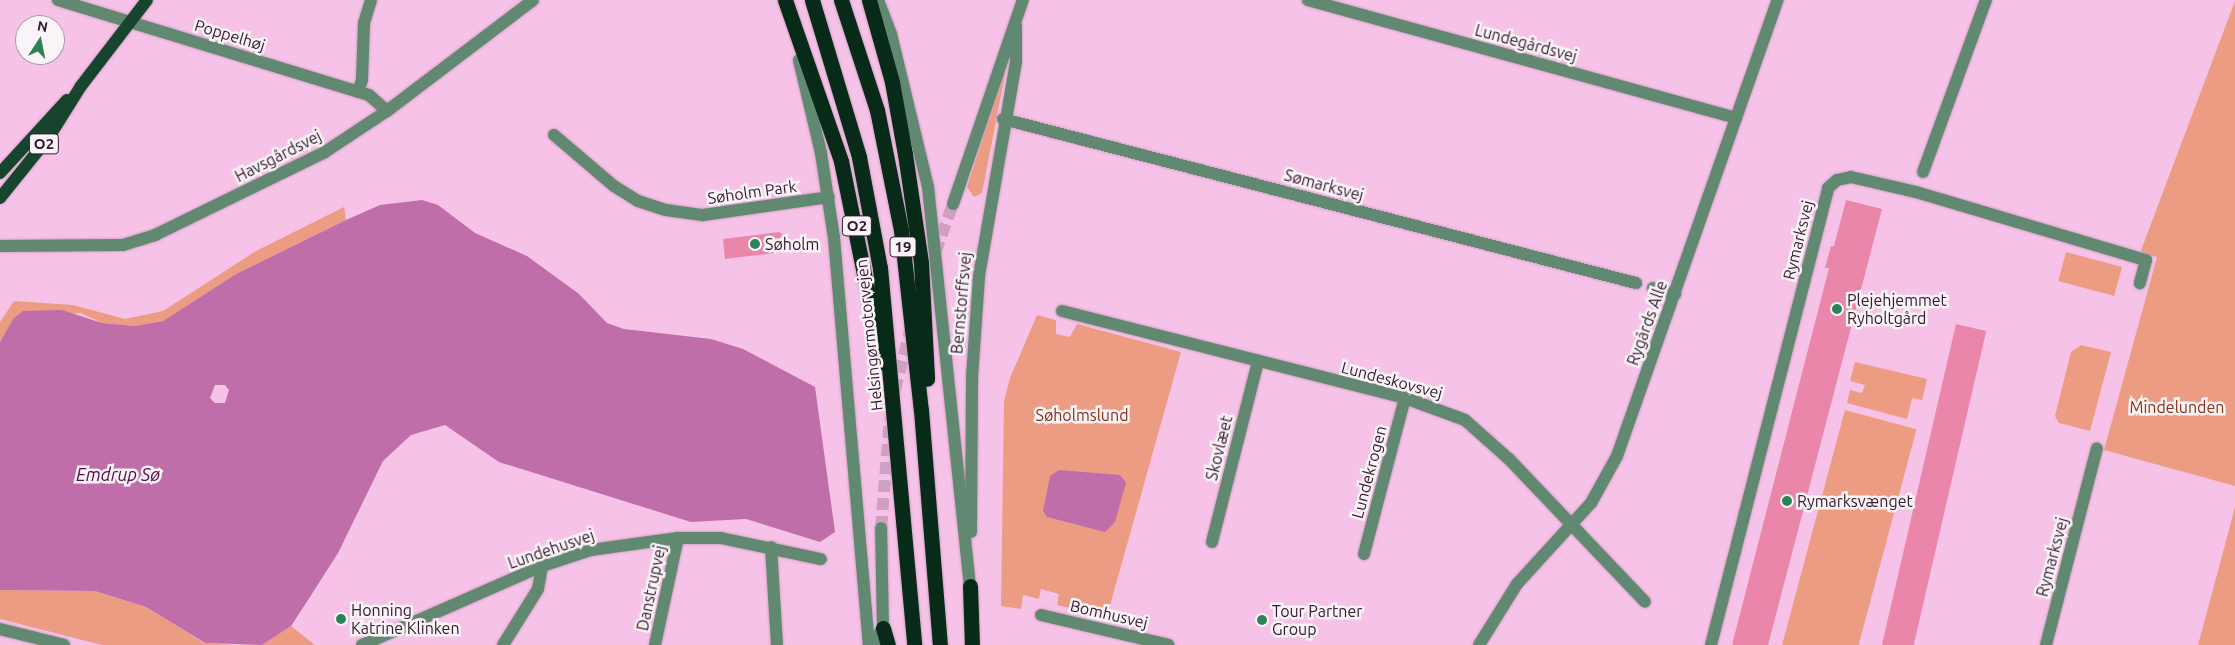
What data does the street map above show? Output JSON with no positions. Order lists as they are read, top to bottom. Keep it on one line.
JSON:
{"streets":{"highway":["O2","19","Helsingørmotorvejen"],"street":["Poppelhøj","Lundegårdsvej","Havsgårdsvej","Sømarksvej","Søholm Park","Rymarksvej","Bernstorffsvej","Rygårds Alle","Lundeskovsvej","Skovlæet","Lundekrogen","Lundehusvej","Danstrupvej","Bomhusvej"]},"crossings":[["Poppelhøj","O2"],["Poppelhøj","Havsgårdsvej"],["Lundegårdsvej","Rygårds Alle"],["O2","Helsingørmotorvejen"],["Sømarksvej","Bernstorffsvej"],["Rygårds Alle","Lundeskovsvej"],["Lundeskovsvej","Skovlæet"],["Lundeskovsvej","Lundekrogen"],["Lundehusvej","Danstrupvej"]],"water":["Emdrup Sø"],"parks":["Mindelunden","Søholmslund"],"places":["Søholm","Plejehjemmet Ryholtgård","Rymarksvænget","Honning Katrine Klinken","Tour Partner Group"],"north":"top"}
